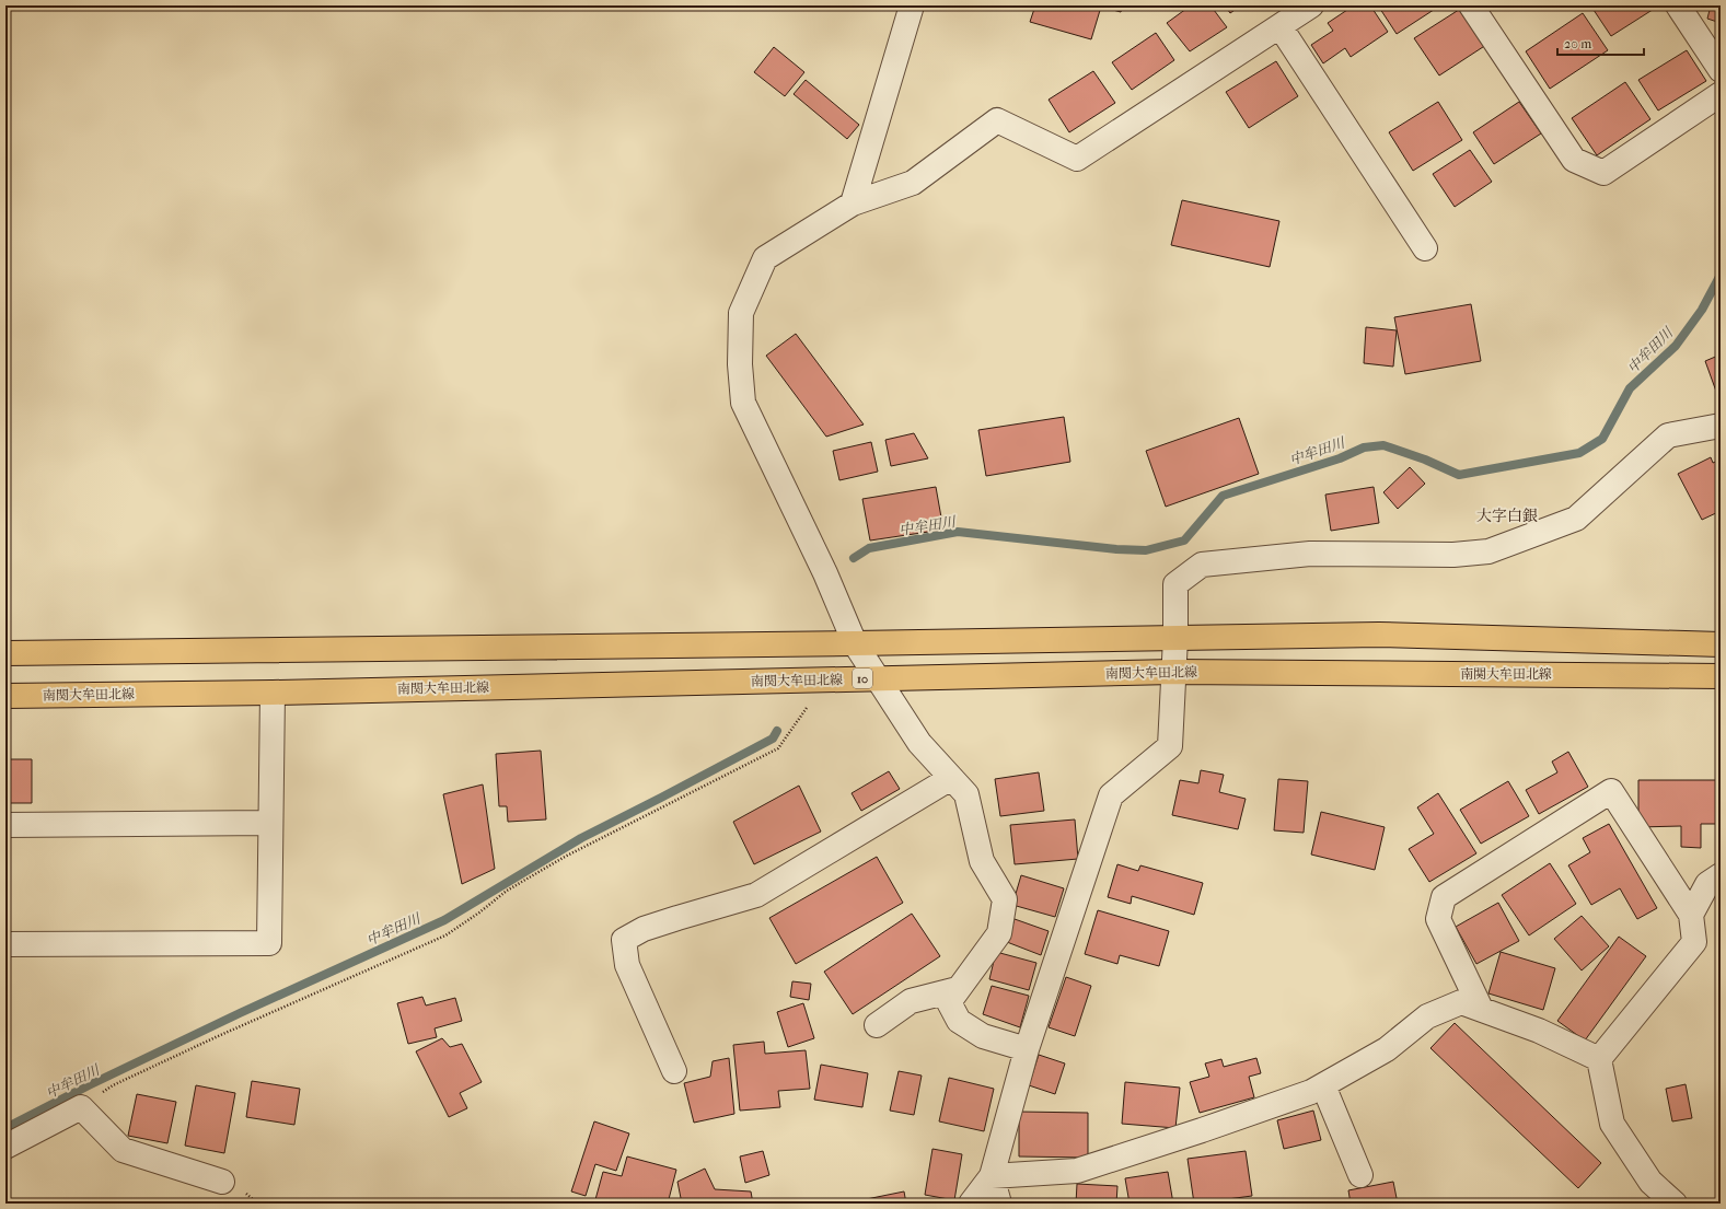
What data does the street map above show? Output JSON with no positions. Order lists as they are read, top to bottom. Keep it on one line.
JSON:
{"streets":{"main road":["南関大牟田北線","10"]},"districts":["大字白銀"],"water":["中牟田川"],"scale_bar":"20 m"}
